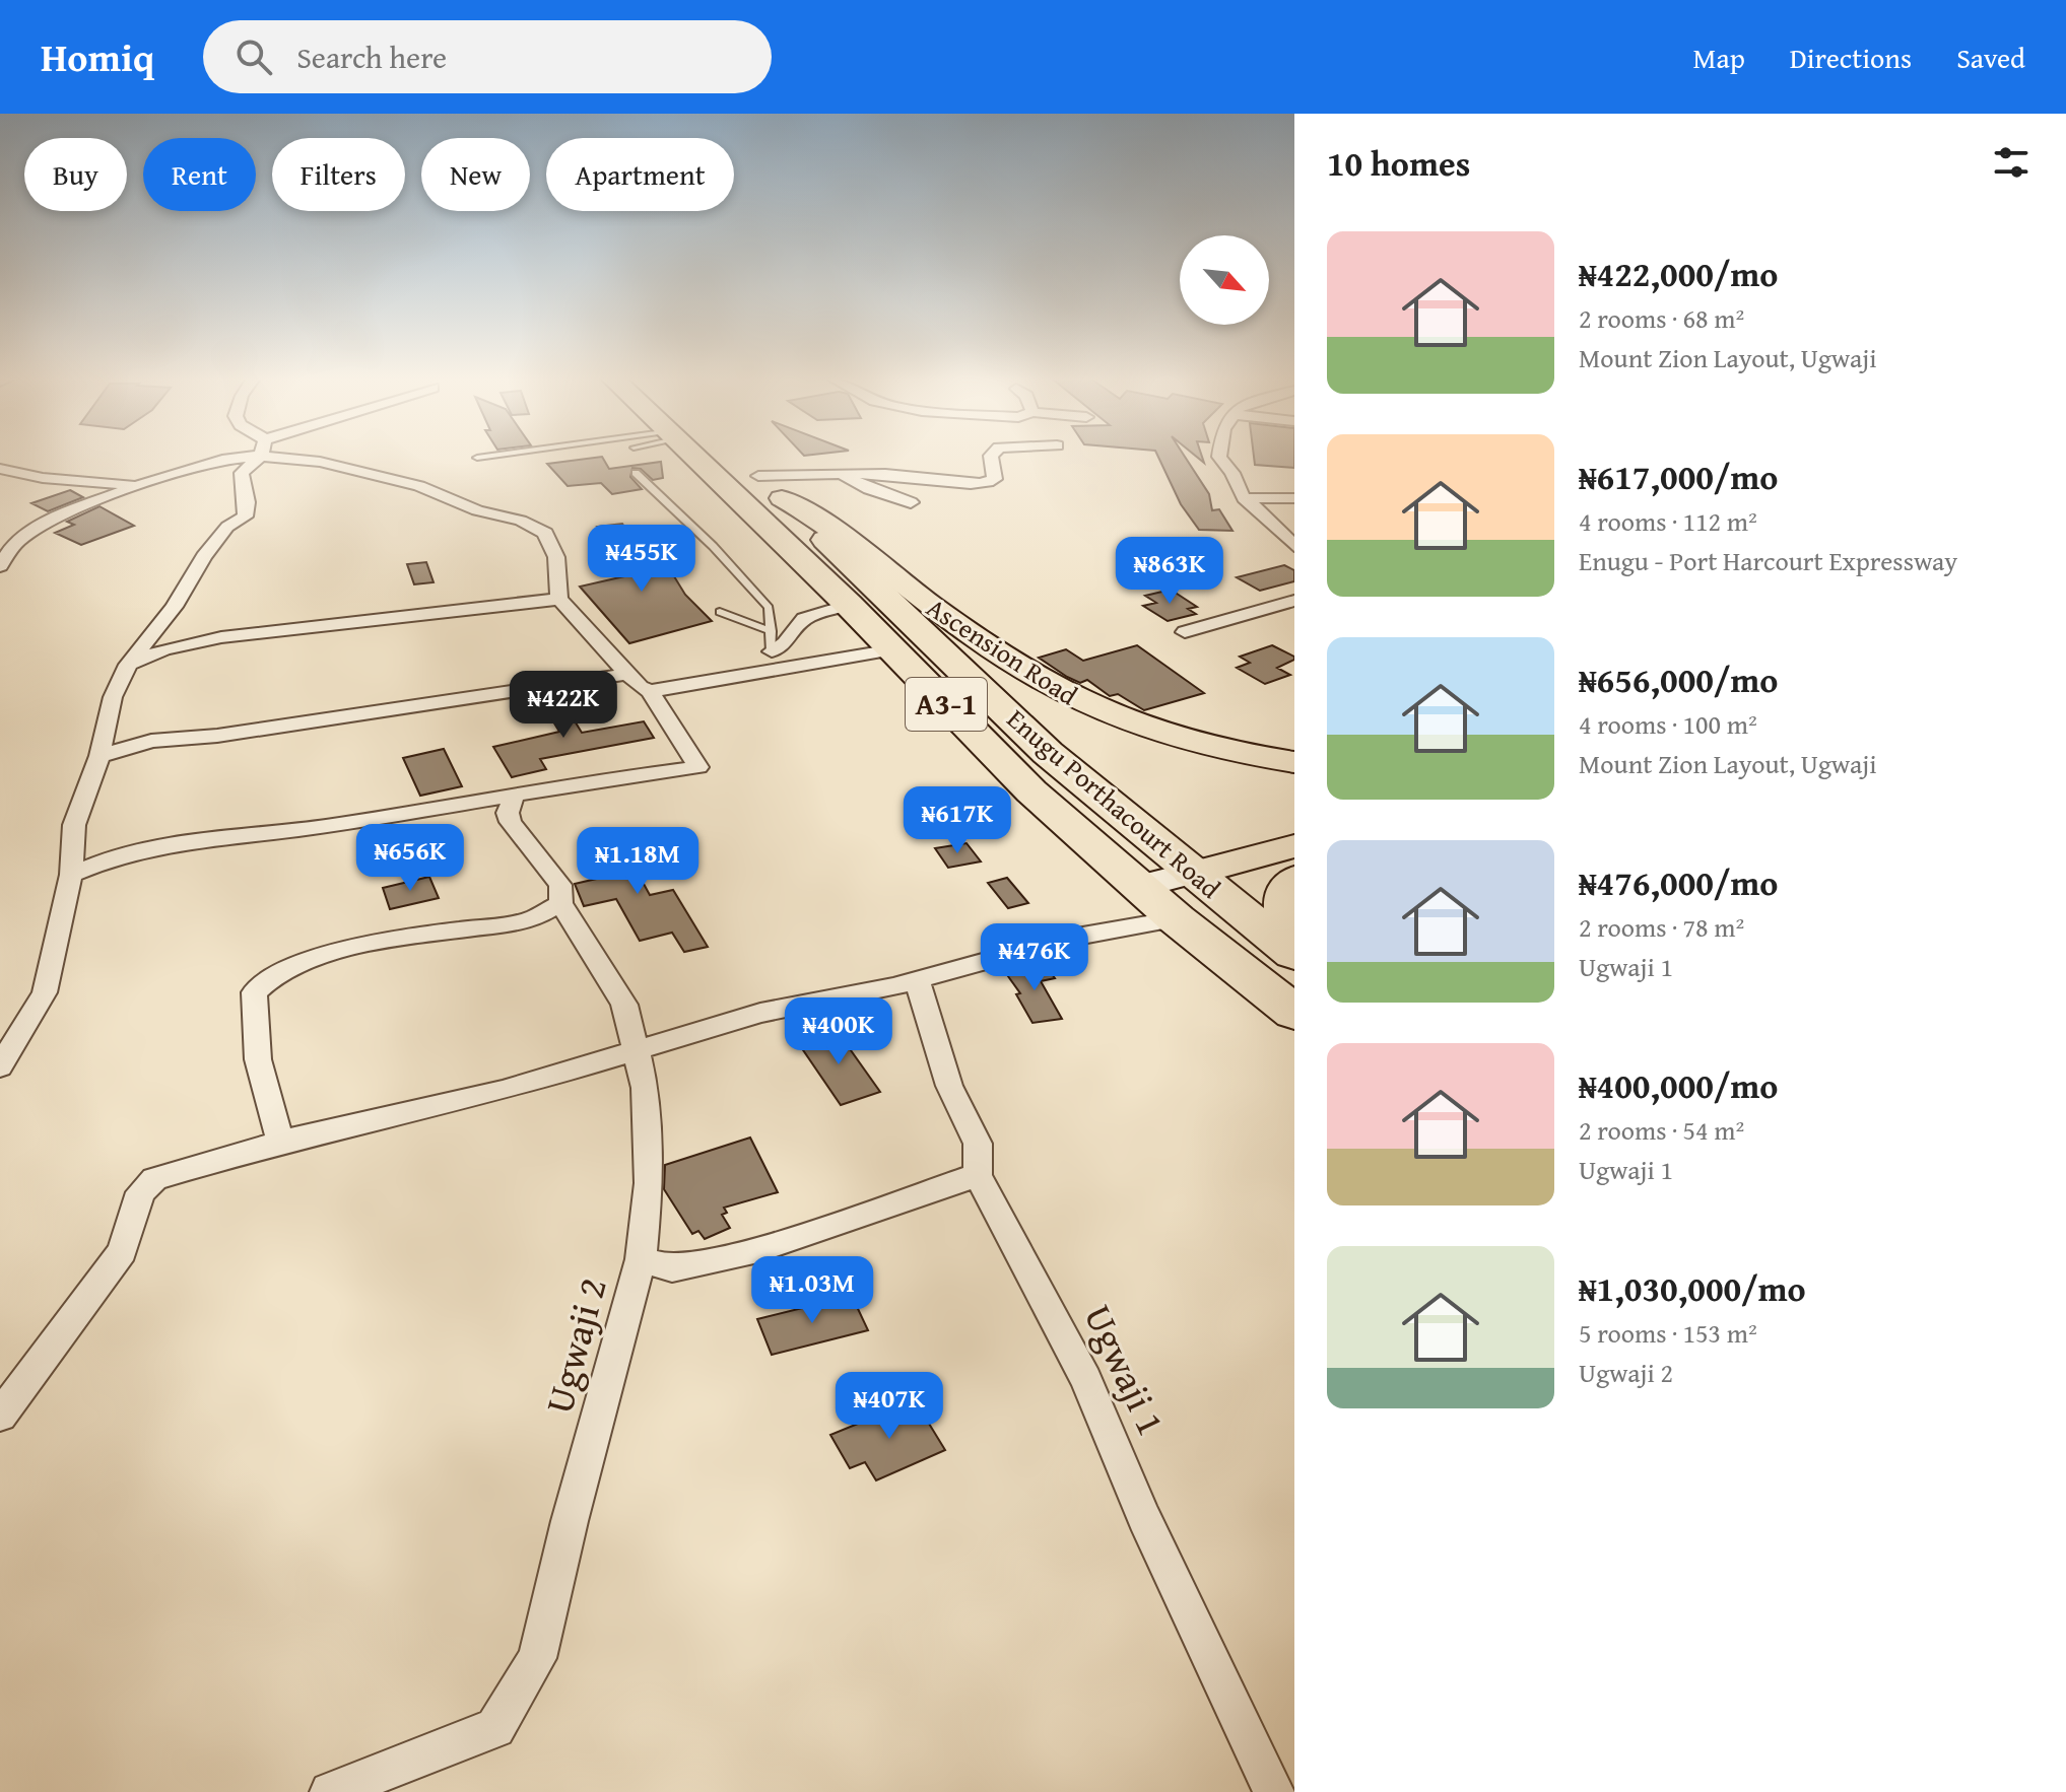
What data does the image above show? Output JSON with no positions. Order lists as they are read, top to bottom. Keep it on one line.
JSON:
{"streets":{"highway":["A3-1","Enugu Porthacourt Road"],"main road":["Ascension Road"],"street":["Ugwaji 2","Ugwaji 1"]},"crossings":[["Ascension Road","Enugu Porthacourt Road"]],"north":"bottom right","page":{"header":"Homiq","search":"Search here","nav":["Map","Directions","Saved"],"heading":"10 homes","chip":["Buy","Rent","Filters","New","Apartment"],"list":[{"name":"₦422,000/mo","note":"2 rooms · 68 m² · Mount Zion Layout, Ugwaji"},{"name":"₦617,000/mo","note":"4 rooms · 112 m² · Enugu - Port Harcourt Expressway"},{"name":"₦656,000/mo","note":"4 rooms · 100 m² · Mount Zion Layout, Ugwaji"},{"name":"₦476,000/mo","note":"2 rooms · 78 m² · Ugwaji 1"},{"name":"₦400,000/mo","note":"2 rooms · 54 m² · Ugwaji 1"},{"name":"₦1,030,000/mo","note":"5 rooms · 153 m² · Ugwaji 2"}],"price":["₦455K","₦863K","₦422K","₦617K","₦656K","₦1.18M","₦476K","₦400K","₦1.03M","₦407K"]}}
